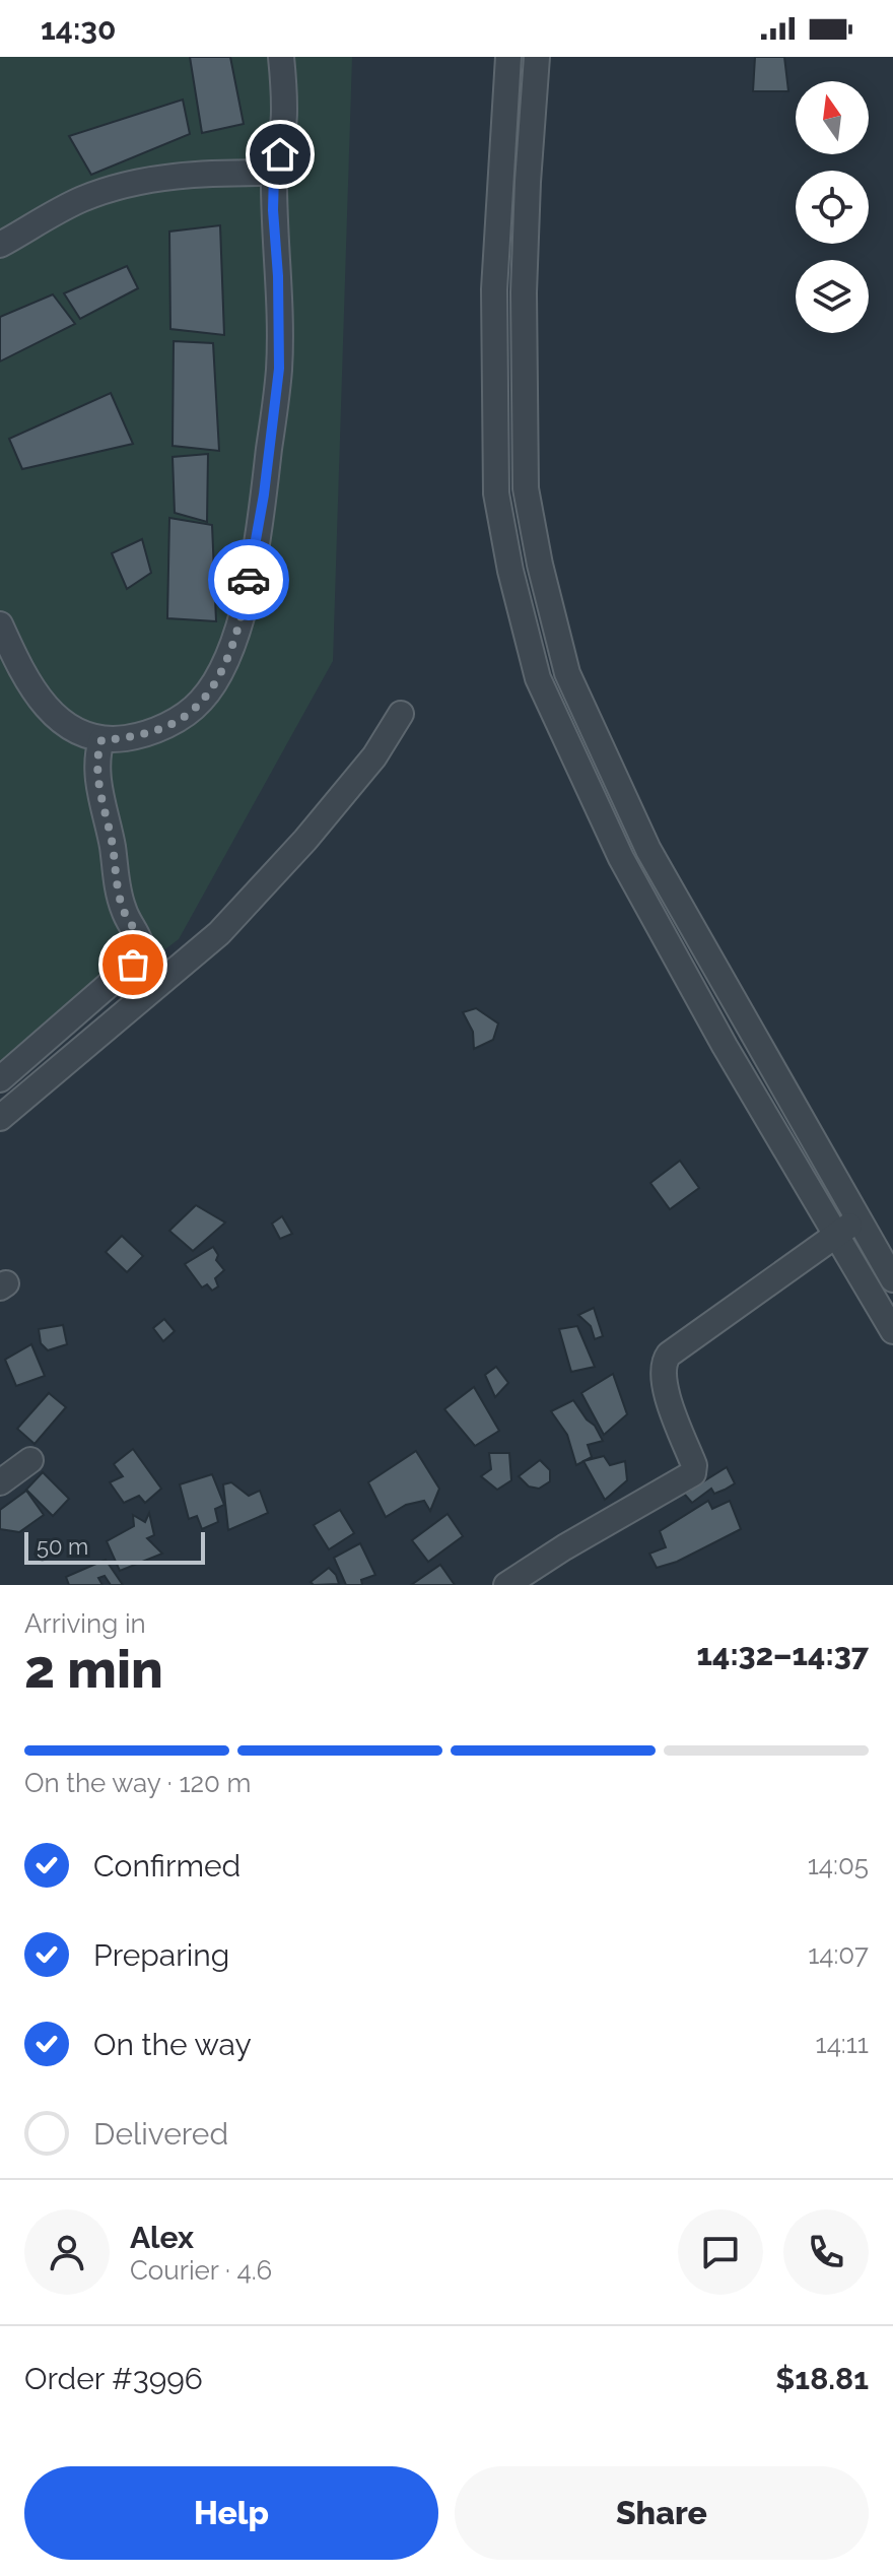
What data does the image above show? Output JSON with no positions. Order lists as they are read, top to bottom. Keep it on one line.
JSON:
{"scale_bar":"50 m","north":"top","page":{"status":"14:30","scale":"50 m","heading":["2 min","Arriving in","14:32–14:37"],"panel":["Alex","Courier · 4.6","Order #3996","$18.81"],"bar":"On the way · 120 m","list":[["Confirmed","14:05"],["Preparing","14:07"],["On the way","14:11"],"Delivered"],"buttons":["Help","Share"]}}
